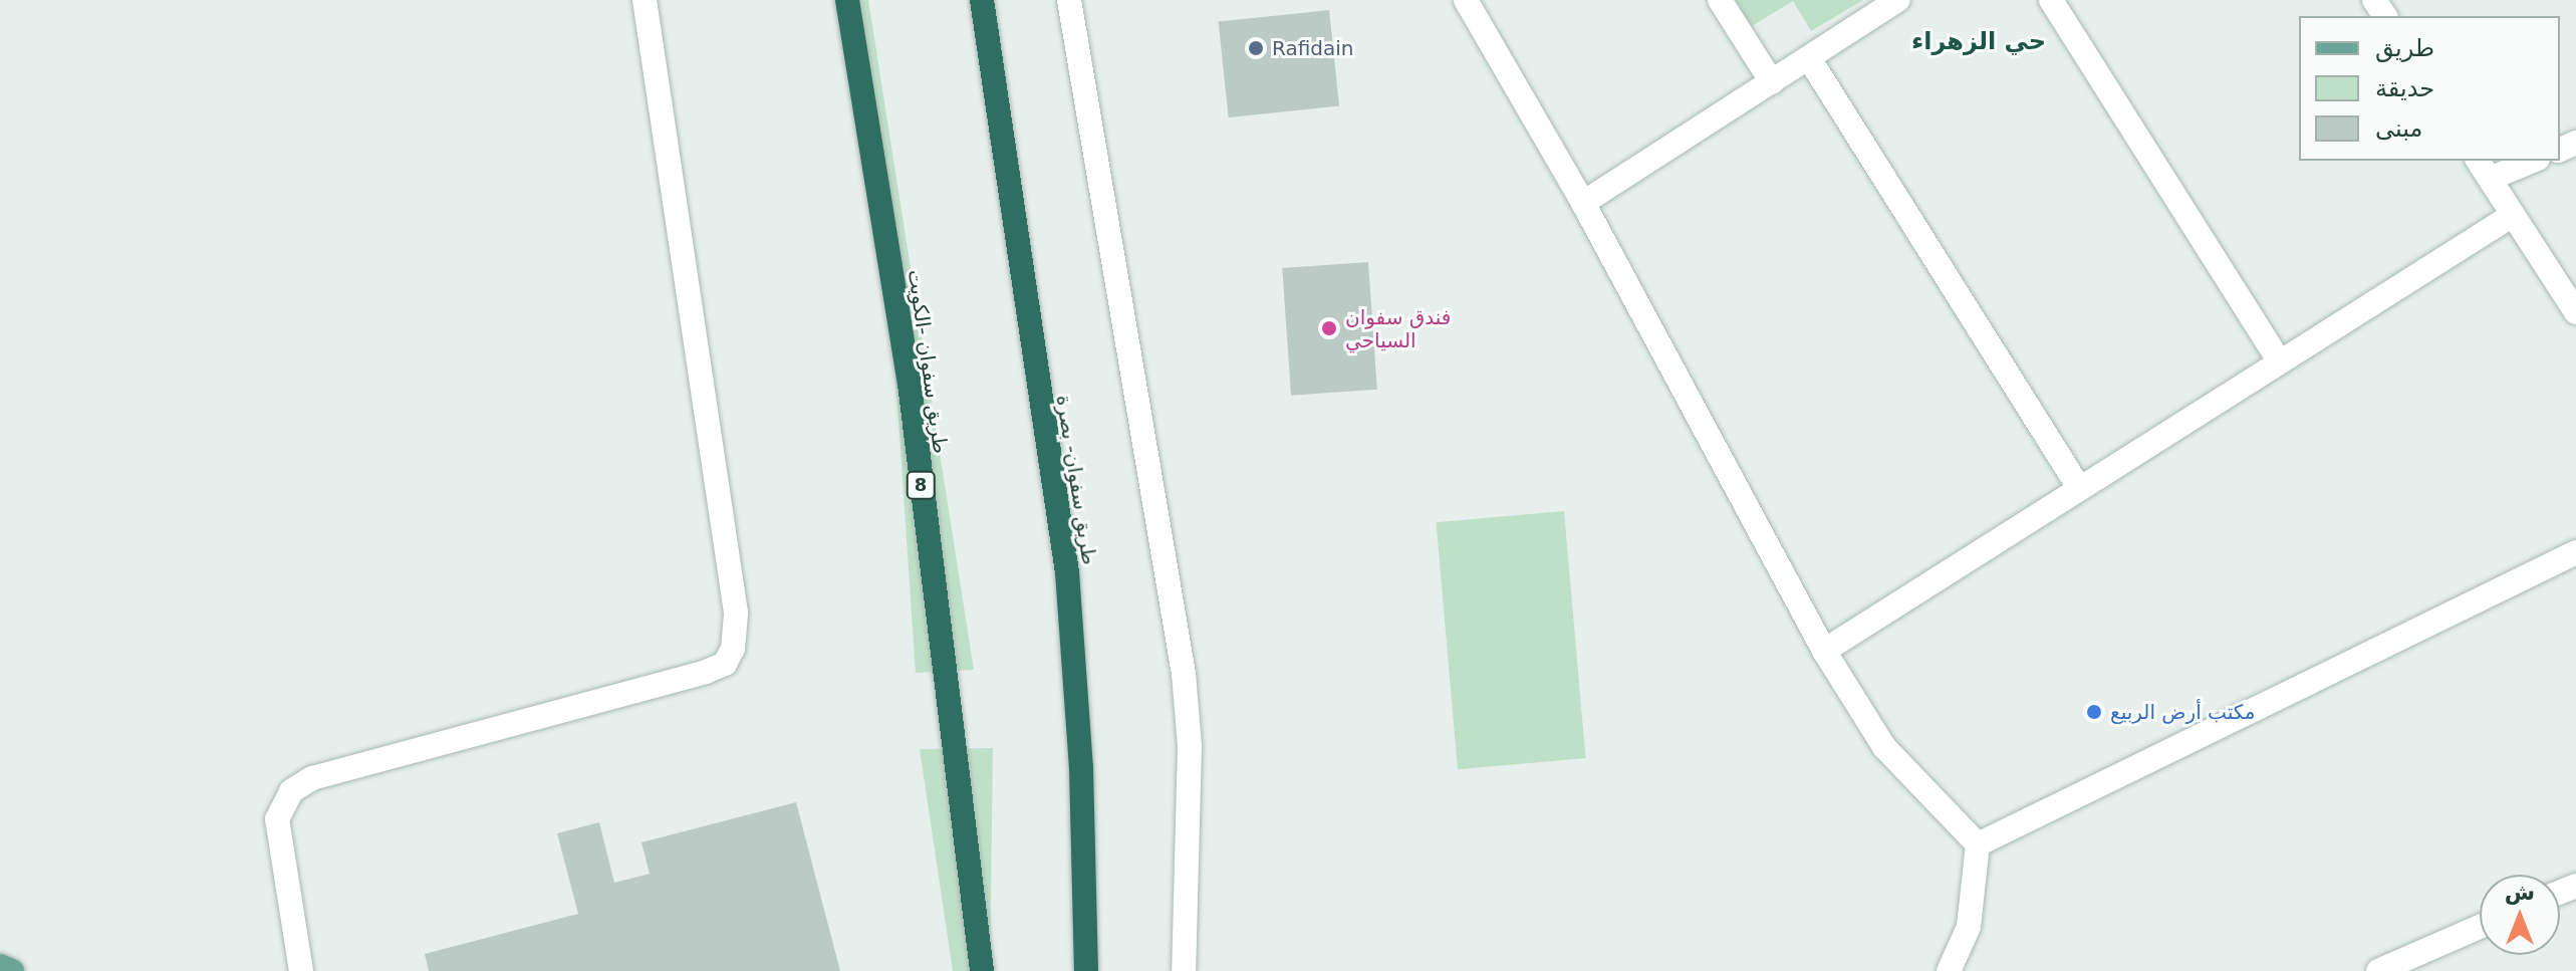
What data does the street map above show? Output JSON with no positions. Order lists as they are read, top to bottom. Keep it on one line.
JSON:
{"streets":{"highway":["طريق سفوان -الكويت","طريق سفوان- بصرة","8"]},"districts":["حي الزهراء"],"places":["Rafidain","فندق سفوان السياحي","مكتب أرض الربيع"],"legend":["طريق","حديقة","مبنى"],"north":"top"}
